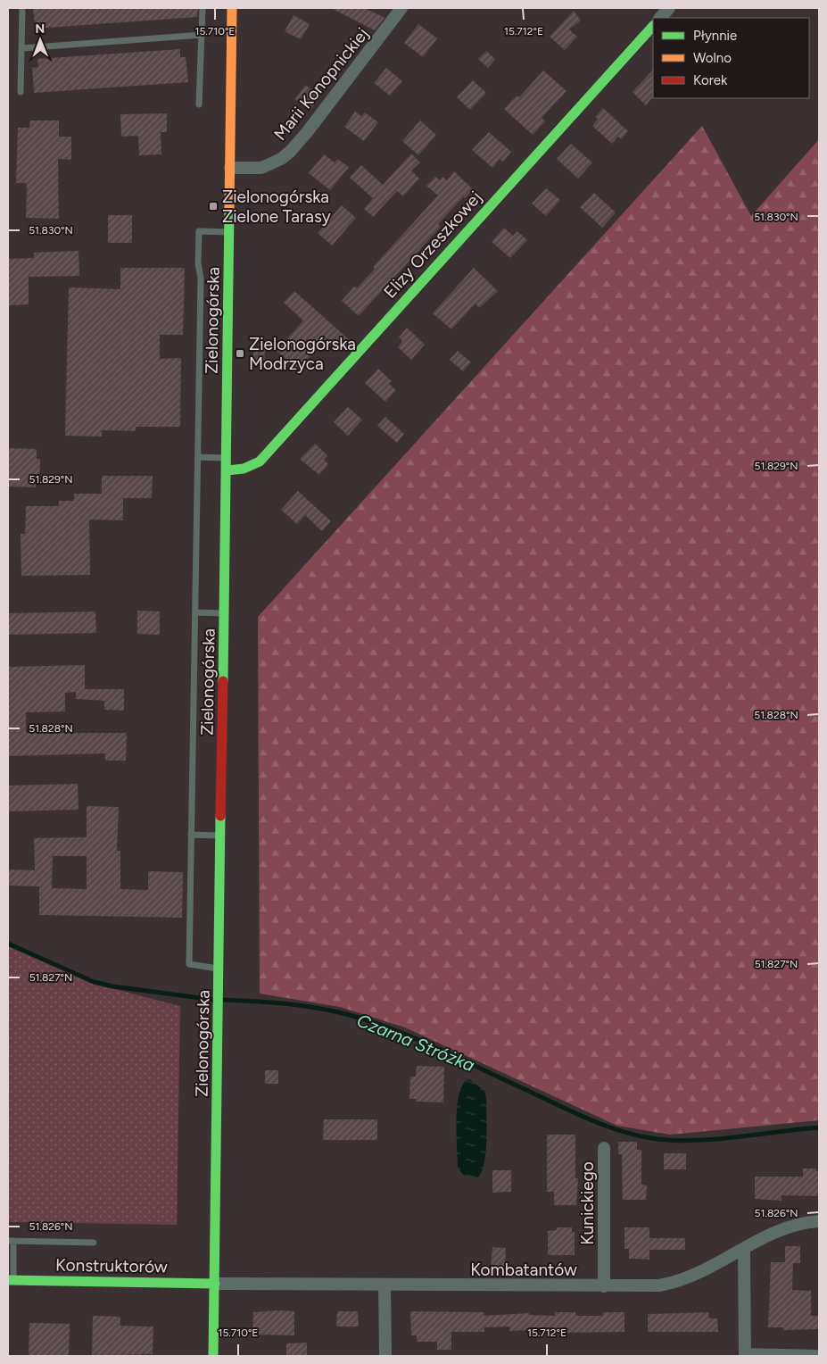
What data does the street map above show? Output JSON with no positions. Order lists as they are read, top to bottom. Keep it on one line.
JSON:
{"streets":{"street":["Marii Konopnickiej","Elizy Orzeszkowej","Zielonogórska","Kunickiego","Konstruktorów","Kombatantów"]},"crossings":[["Marii Konopnickiej","Zielonogórska"],["Elizy Orzeszkowej","Zielonogórska"],["Zielonogórska","Konstruktorów"],["Zielonogórska","Kombatantów"],["Kunickiego","Kombatantów"],["Konstruktorów","Kombatantów"]],"water":["Czarna Stróżka"],"places":{"transit":["Zielonogórska Zielone Tarasy","Zielonogórska Modrzyca"]},"legend":["Płynnie","Wolno","Korek"],"north":"top","coordinates":["15.710°E","15.712°E","51.830°N","51.829°N","51.828°N","51.827°N","51.826°N"]}
